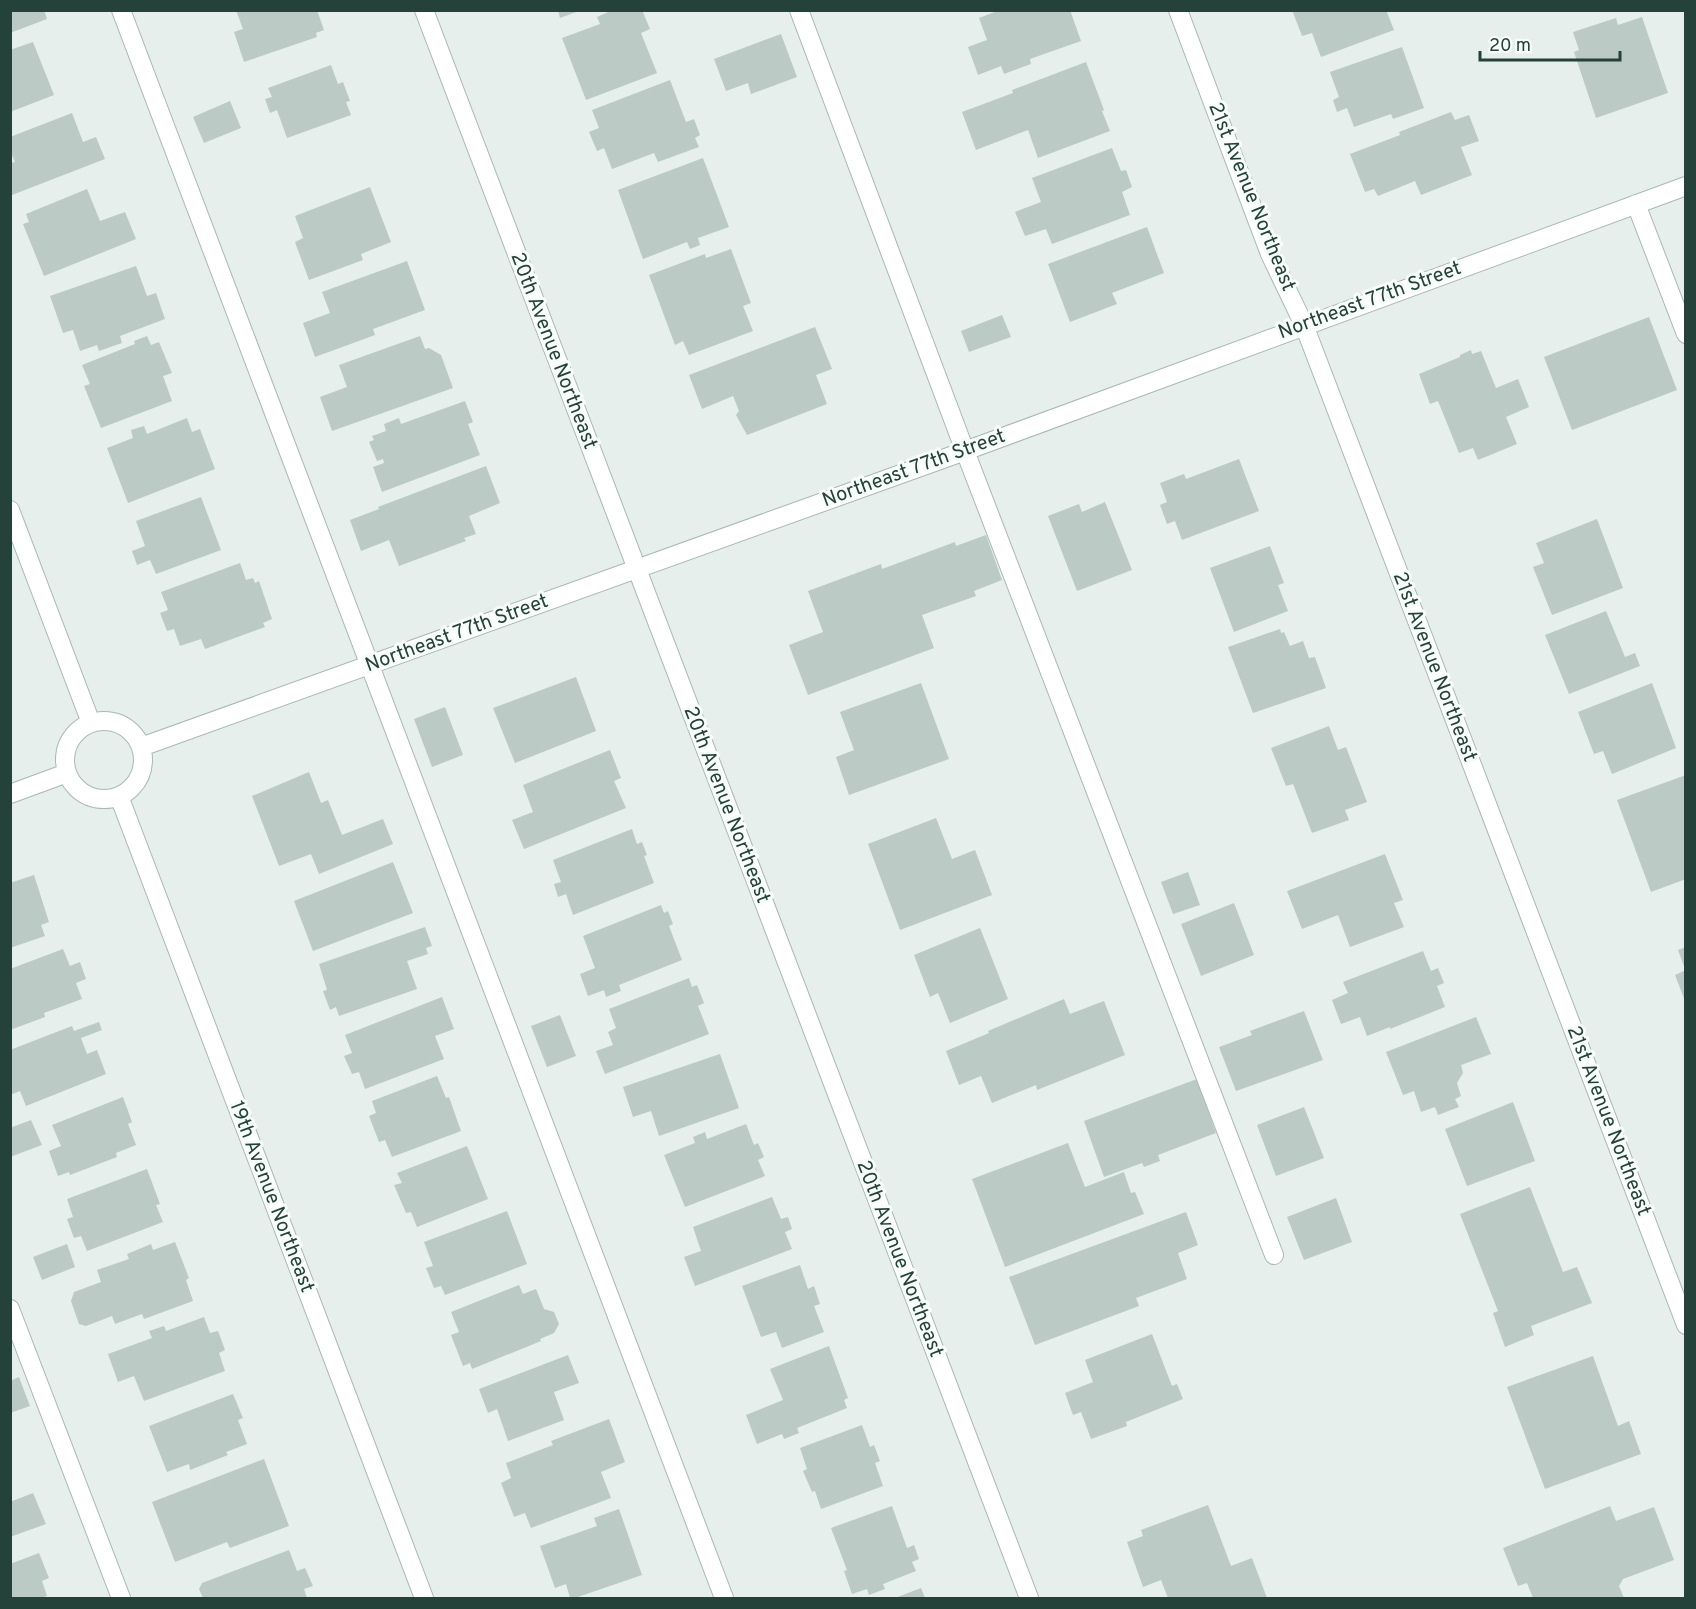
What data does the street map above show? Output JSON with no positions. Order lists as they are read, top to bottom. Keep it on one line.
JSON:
{"streets":{"street":["21st Avenue Northeast","Northeast 77th Street","20th Avenue Northeast","19th Avenue Northeast"]},"crossings":[["21st Avenue Northeast","Northeast 77th Street"],["Northeast 77th Street","20th Avenue Northeast"],["Northeast 77th Street","19th Avenue Northeast"]],"scale_bar":"20 m"}
